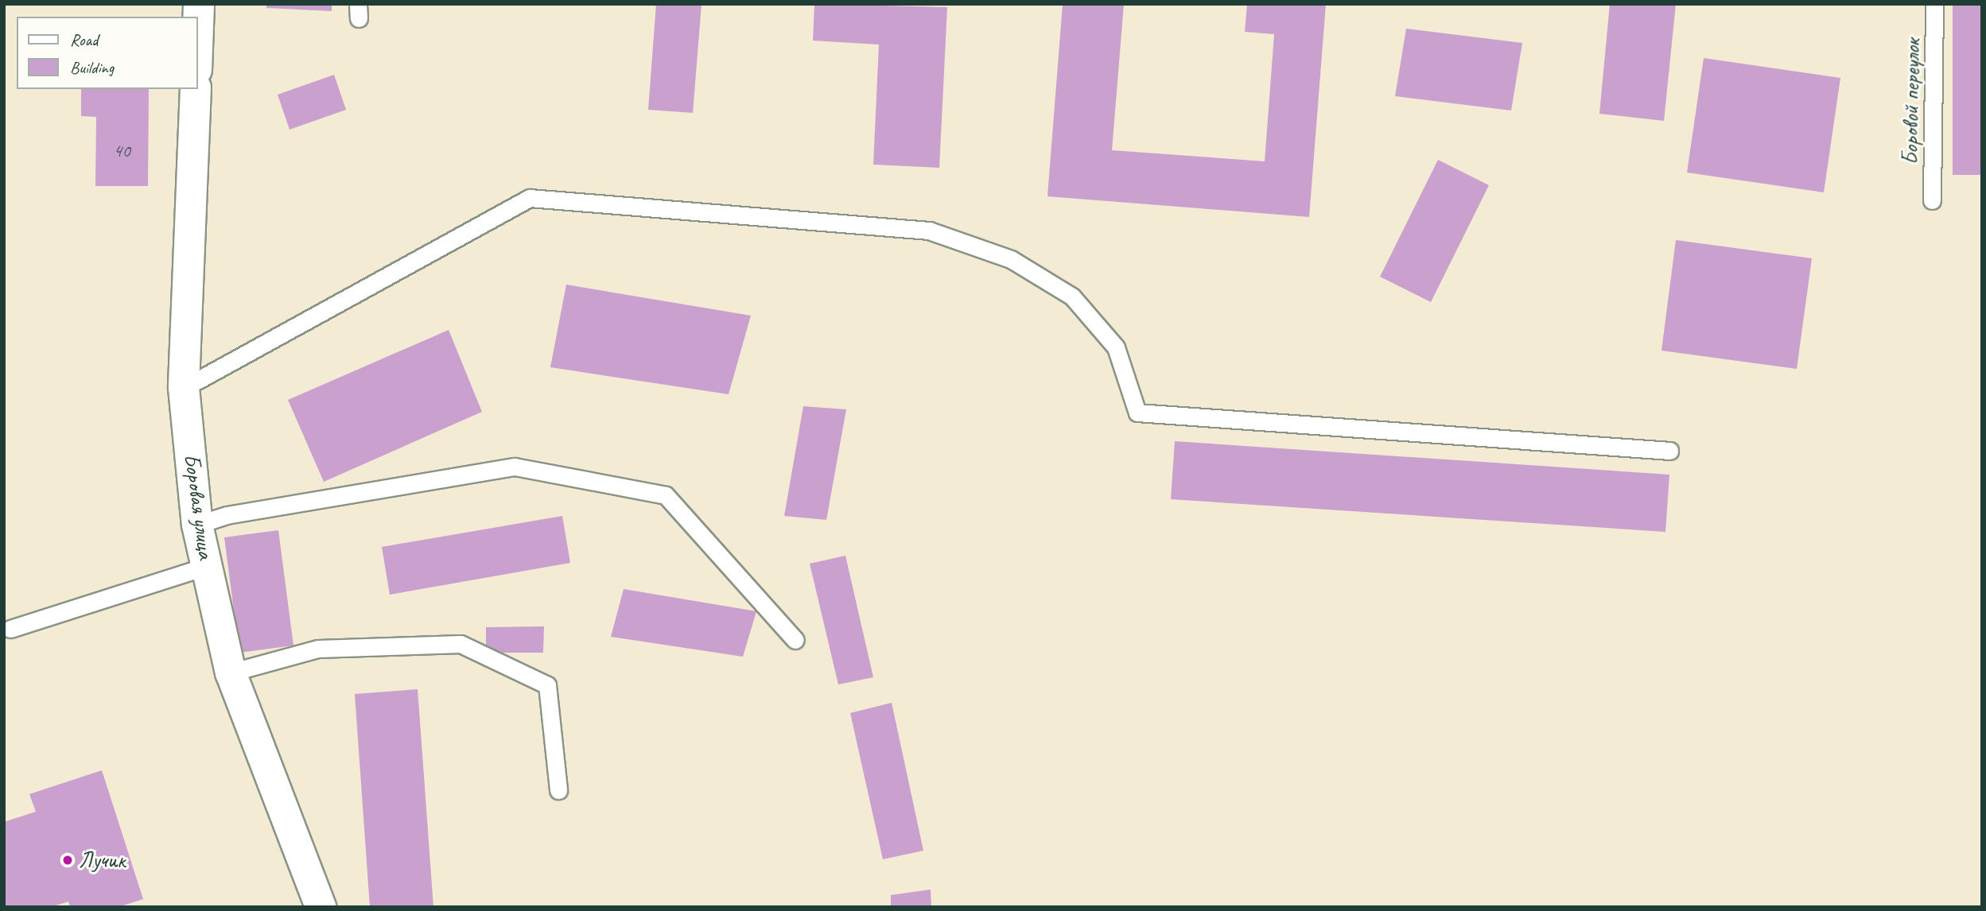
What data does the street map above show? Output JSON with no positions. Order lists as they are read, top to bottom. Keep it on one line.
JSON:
{"streets":{"street":["Боровая улица"],"lane":["Боровой переулок"]},"places":["Лучик"],"house_numbers":["40"],"legend":["Road","Building"]}
